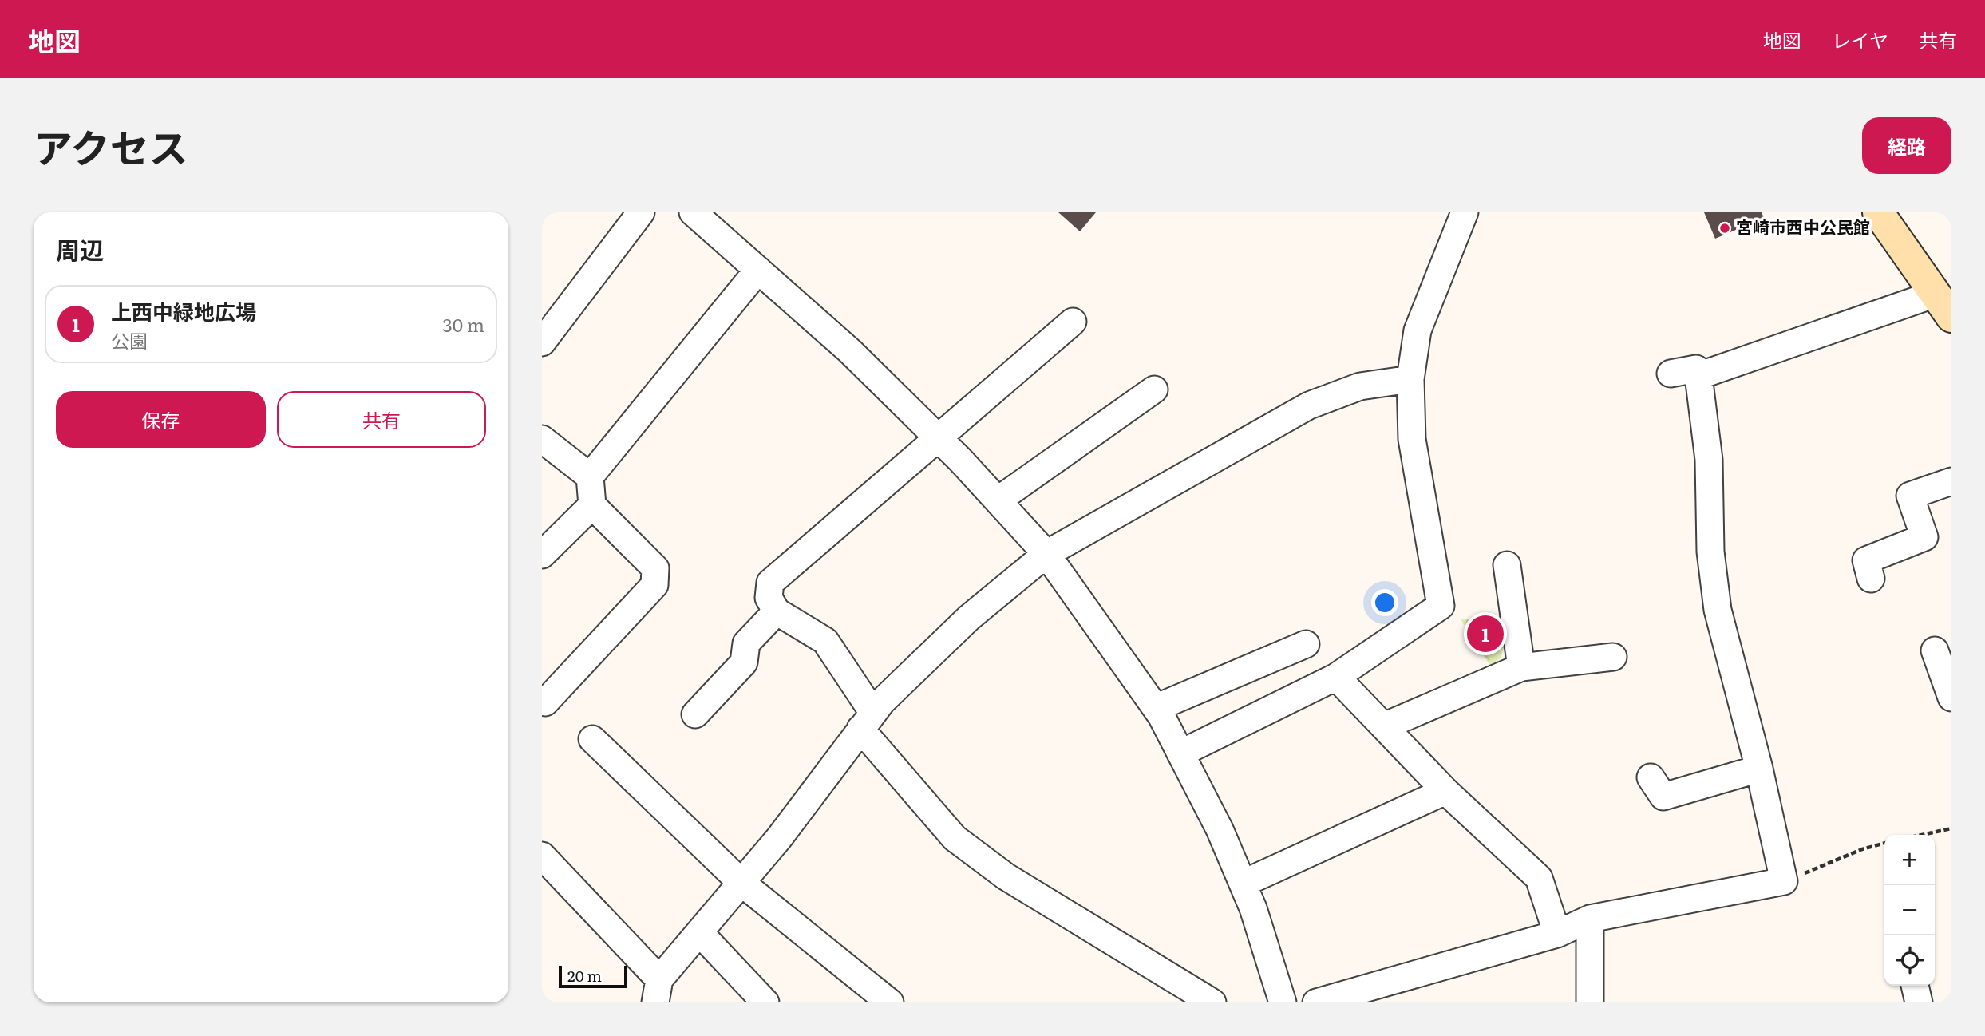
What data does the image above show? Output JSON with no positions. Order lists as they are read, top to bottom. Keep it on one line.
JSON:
{"places":["宮崎市西中公民館"],"scale_bar":"20 m","page":{"header":"地図","nav":["地図","レイヤ","共有"],"title":"アクセス","buttons":["経路",["保存","共有"]],"heading":"周辺","list":[{"mark":"1","name":"上西中緑地広場","note":"公園","value":"30 m"}],"pins":"1","map_buttons":["+","−"],"scale":"20 m"}}
